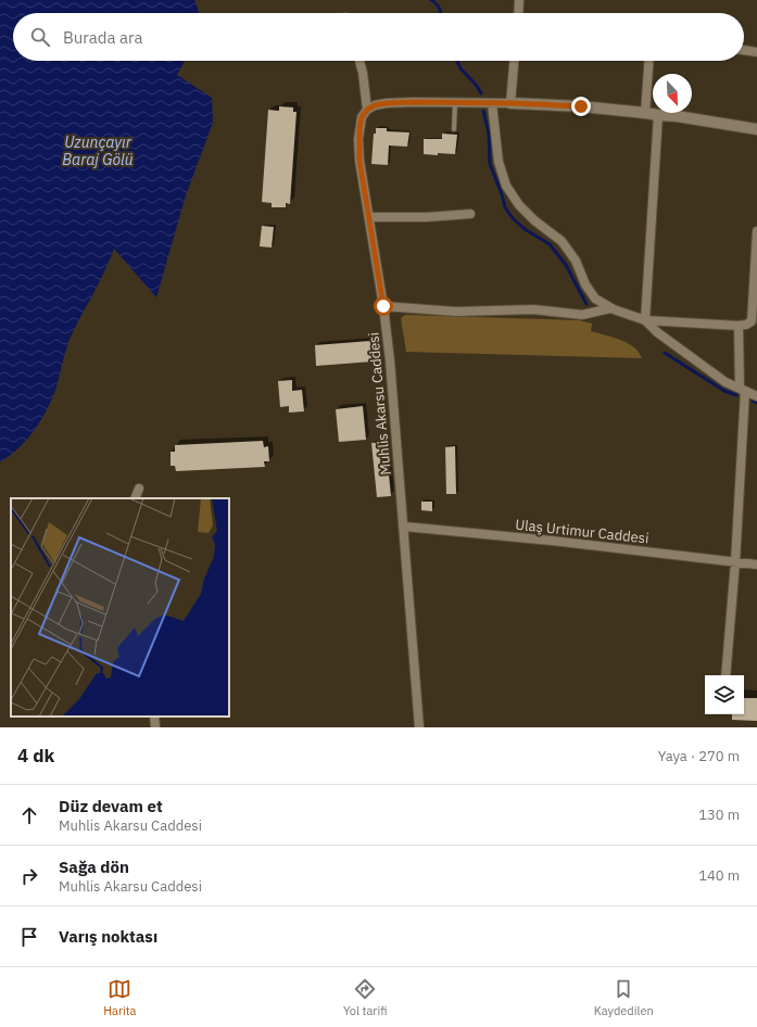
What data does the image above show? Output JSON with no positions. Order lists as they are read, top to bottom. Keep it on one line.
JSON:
{"streets":{"street":["Muhlis Akarsu Caddesi","Ulaş Urtimur Caddesi"]},"crossings":[["Muhlis Akarsu Caddesi","Ulaş Urtimur Caddesi"]],"water":["Uzunçayır Baraj Gölü"],"north":"bottom right","page":{"search":"Burada ara","heading":["4 dk","Yaya · 270 m"],"list":[["Düz devam et","Muhlis Akarsu Caddesi","130 m"],["Sağa dön","Muhlis Akarsu Caddesi","140 m"],"Varış noktası"],"nav":["Harita","Yol tarifi","Kaydedilen"]}}
